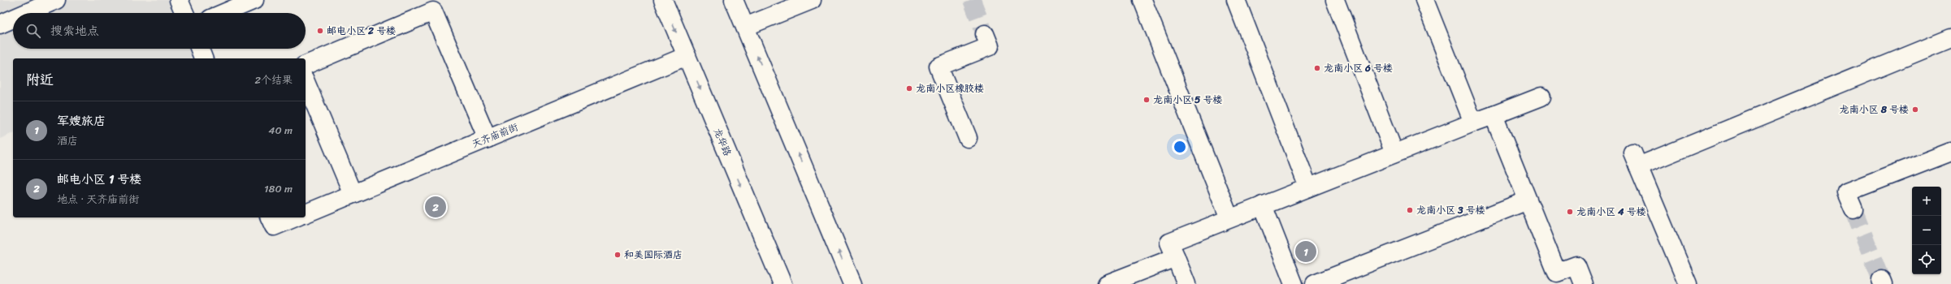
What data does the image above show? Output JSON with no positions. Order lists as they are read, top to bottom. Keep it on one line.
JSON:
{"streets":{"street":["天齐庙前街","龙华路"]},"crossings":[["天齐庙前街","龙华路"]],"places":["邮电小区 2 号楼","龙南小区 6 号楼","龙南小区橡胶楼","龙南小区 5 号楼","龙南小区 8 号楼","龙南小区 3 号楼","龙南小区 4 号楼","和美国际酒店"],"page":{"search":"搜索地点","heading":["附近","2个结果"],"list":[{"mark":"1","name":"军嫂旅店","note":"酒店","value":"40 m"},{"mark":"2","name":"邮电小区 1 号楼","note":"地点 · 天齐庙前街","value":"180 m"}],"map_buttons":["+","−"],"pins":["2","1"]}}
